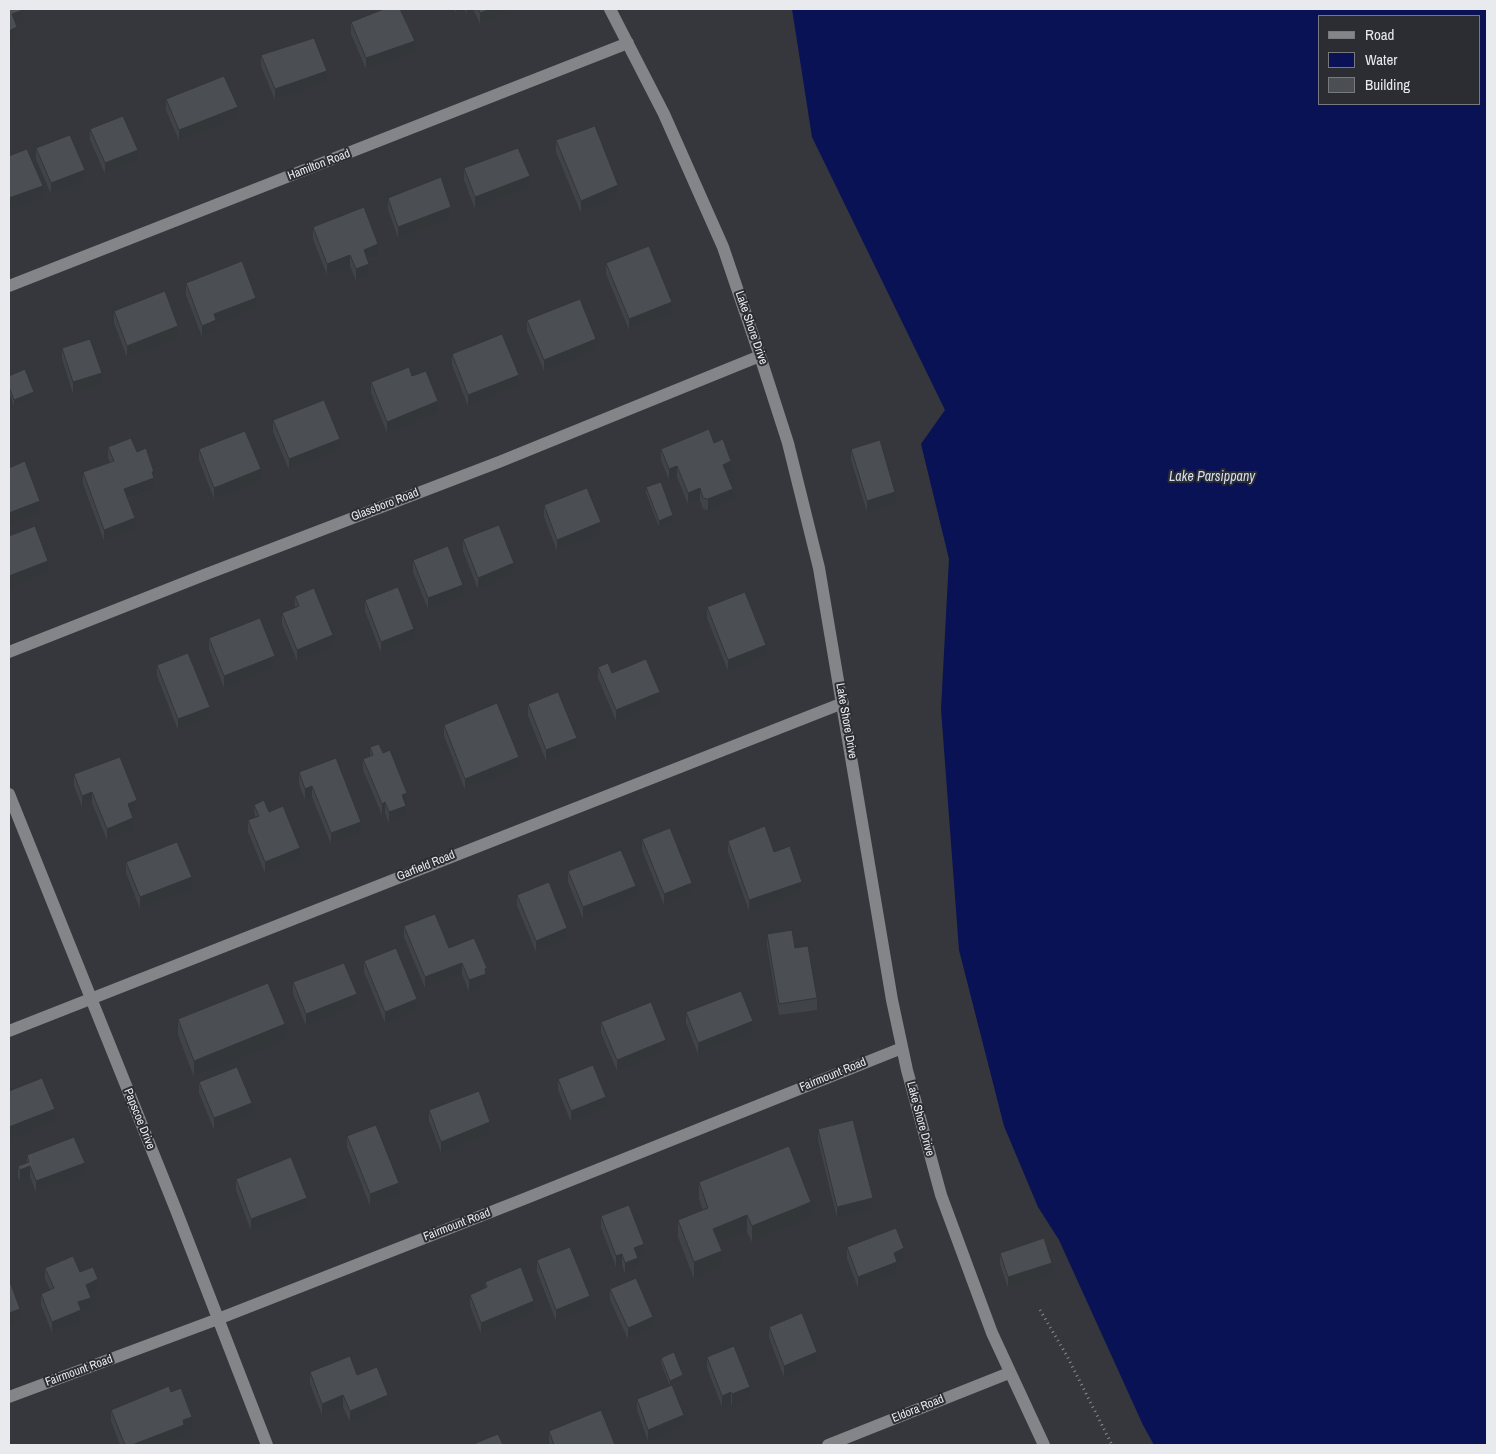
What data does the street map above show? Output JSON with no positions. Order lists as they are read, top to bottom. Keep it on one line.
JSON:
{"streets":{"street":["Hamilton Road","Lake Shore Drive","Glassboro Road","Garfield Road","Fairmount Road","Papscoe Drive","Eldora Road"]},"crossings":[["Hamilton Road","Lake Shore Drive"],["Lake Shore Drive","Glassboro Road"],["Lake Shore Drive","Garfield Road"],["Lake Shore Drive","Fairmount Road"],["Lake Shore Drive","Eldora Road"],["Garfield Road","Papscoe Drive"],["Fairmount Road","Papscoe Drive"]],"water":["Lake Parsippany"],"legend":["Road","Water","Building"]}
